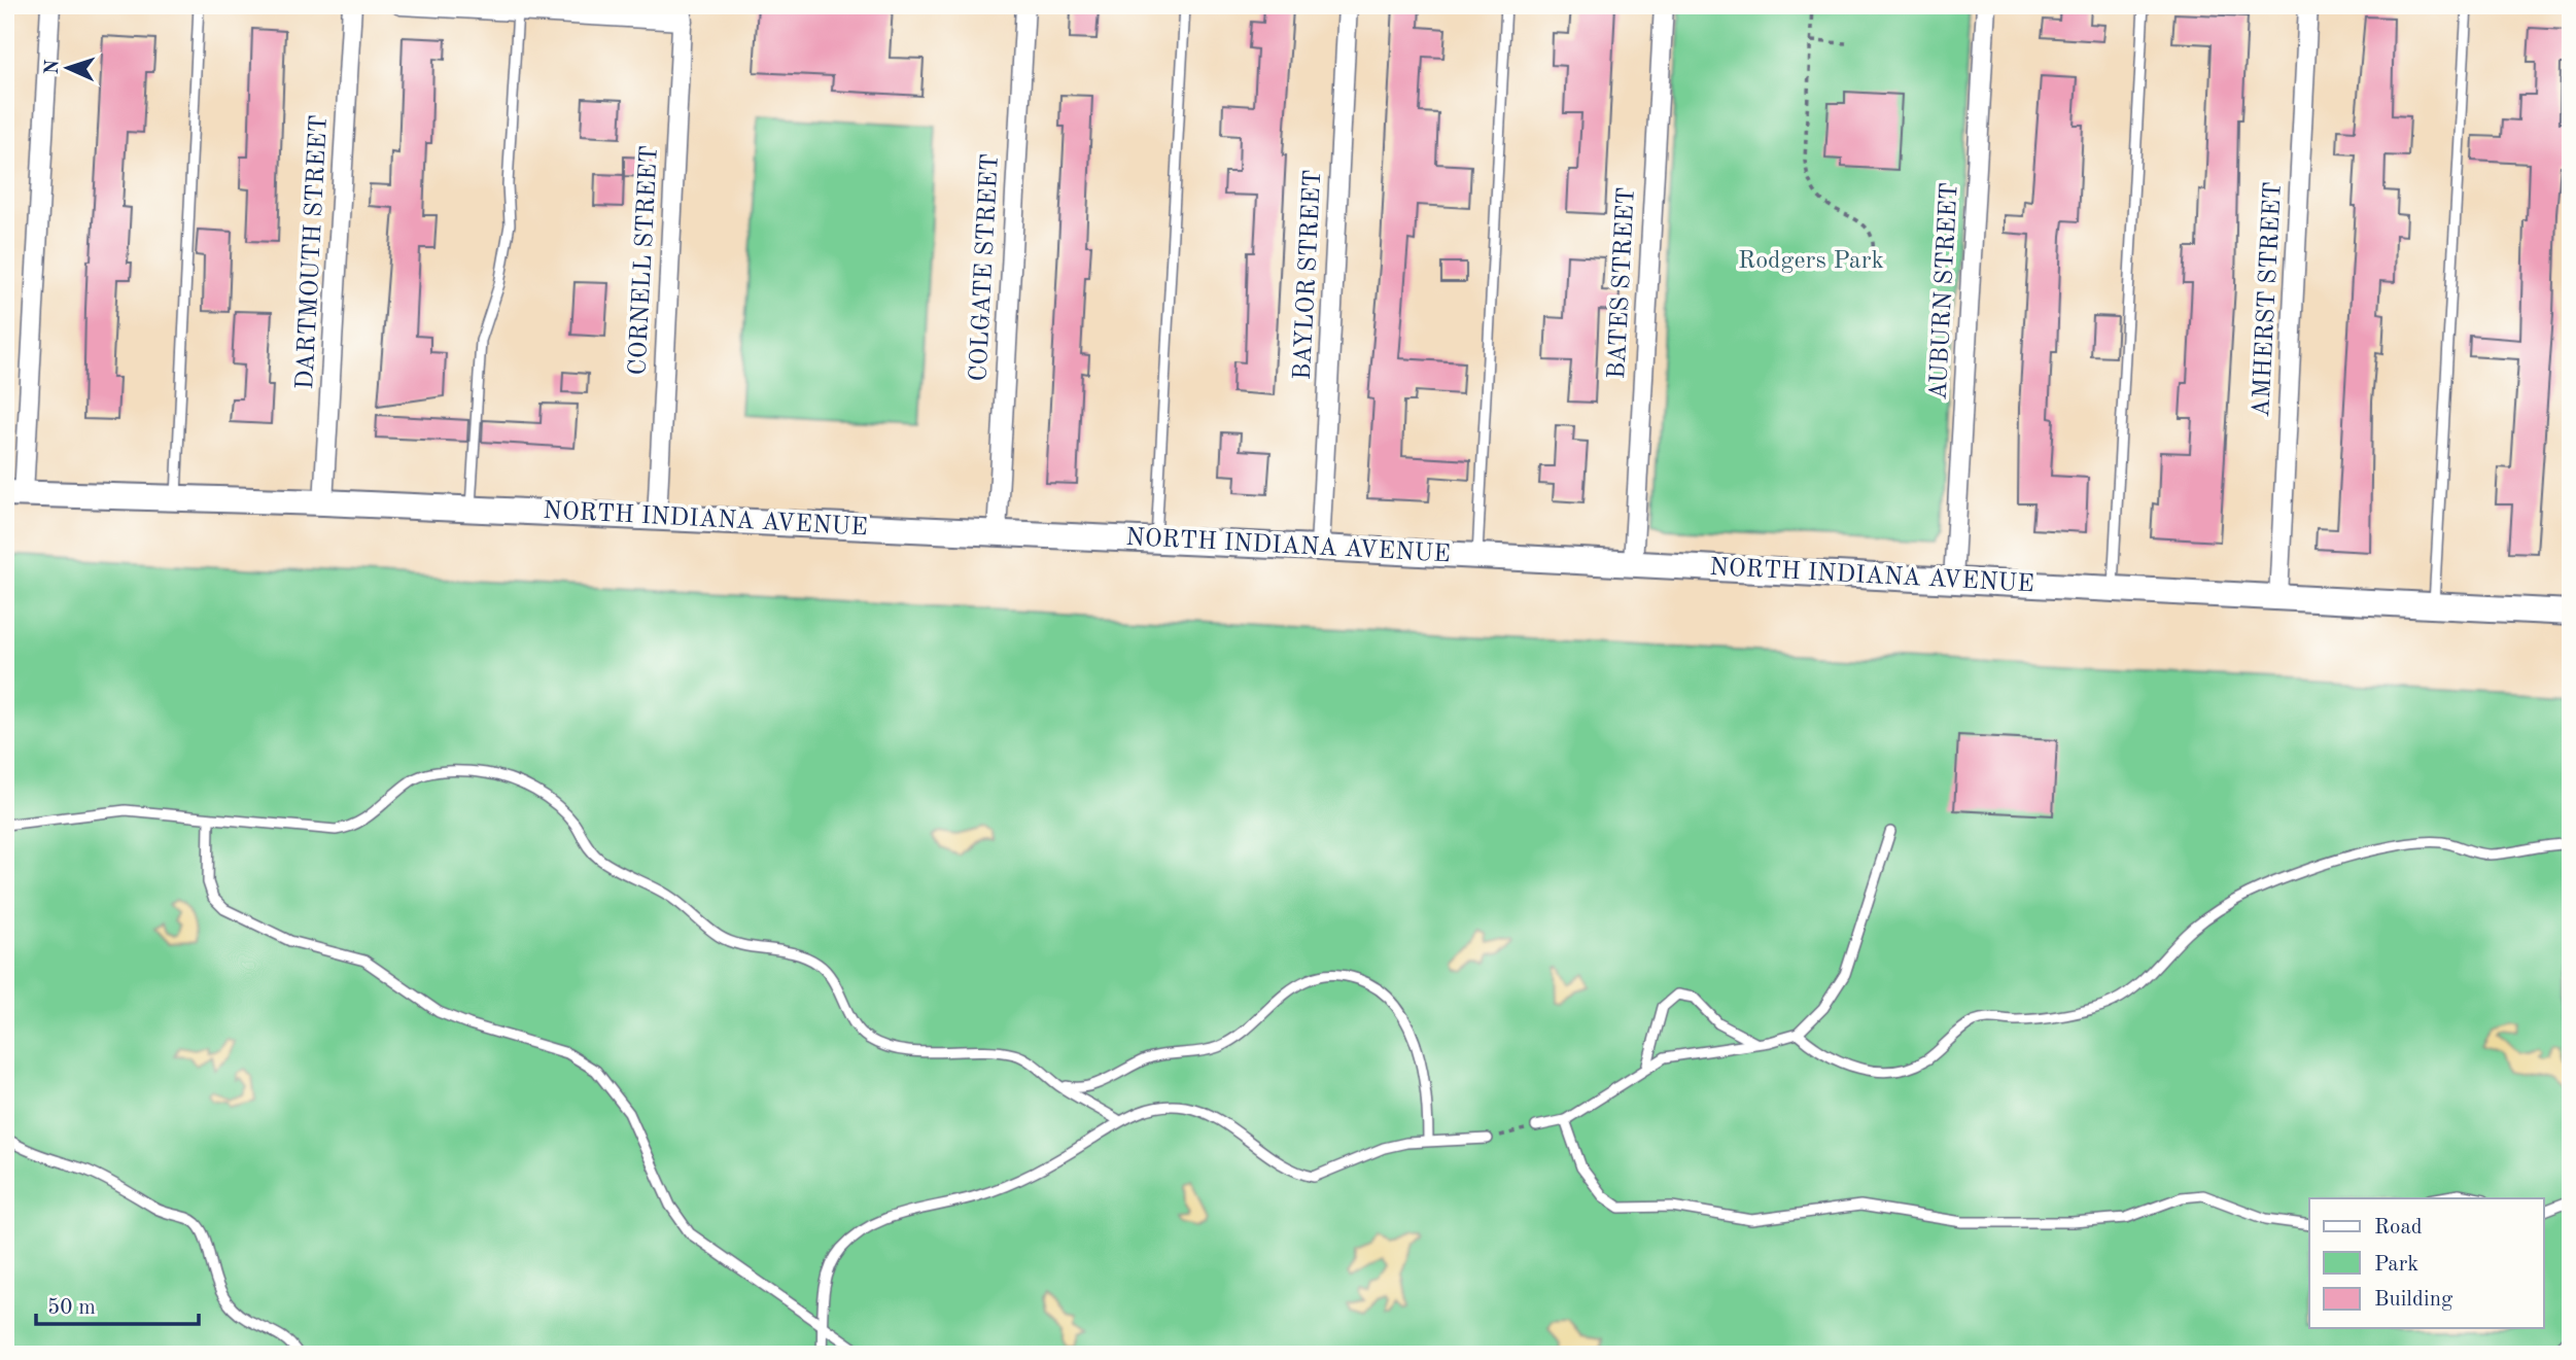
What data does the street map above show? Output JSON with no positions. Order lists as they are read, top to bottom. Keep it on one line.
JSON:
{"streets":{"main road":["NORTH INDIANA AVENUE"],"street":["DARTMOUTH STREET","CORNELL STREET","COLGATE STREET","BAYLOR STREET","BATES STREET","AUBURN STREET","AMHERST STREET"]},"crossings":[["DARTMOUTH STREET","NORTH INDIANA AVENUE"],["CORNELL STREET","NORTH INDIANA AVENUE"],["COLGATE STREET","NORTH INDIANA AVENUE"],["BAYLOR STREET","NORTH INDIANA AVENUE"],["BATES STREET","NORTH INDIANA AVENUE"],["AUBURN STREET","NORTH INDIANA AVENUE"],["AMHERST STREET","NORTH INDIANA AVENUE"]],"parks":["Rodgers Park"],"legend":["Road","Park","Building"],"scale_bar":"50 m","north":"left"}
